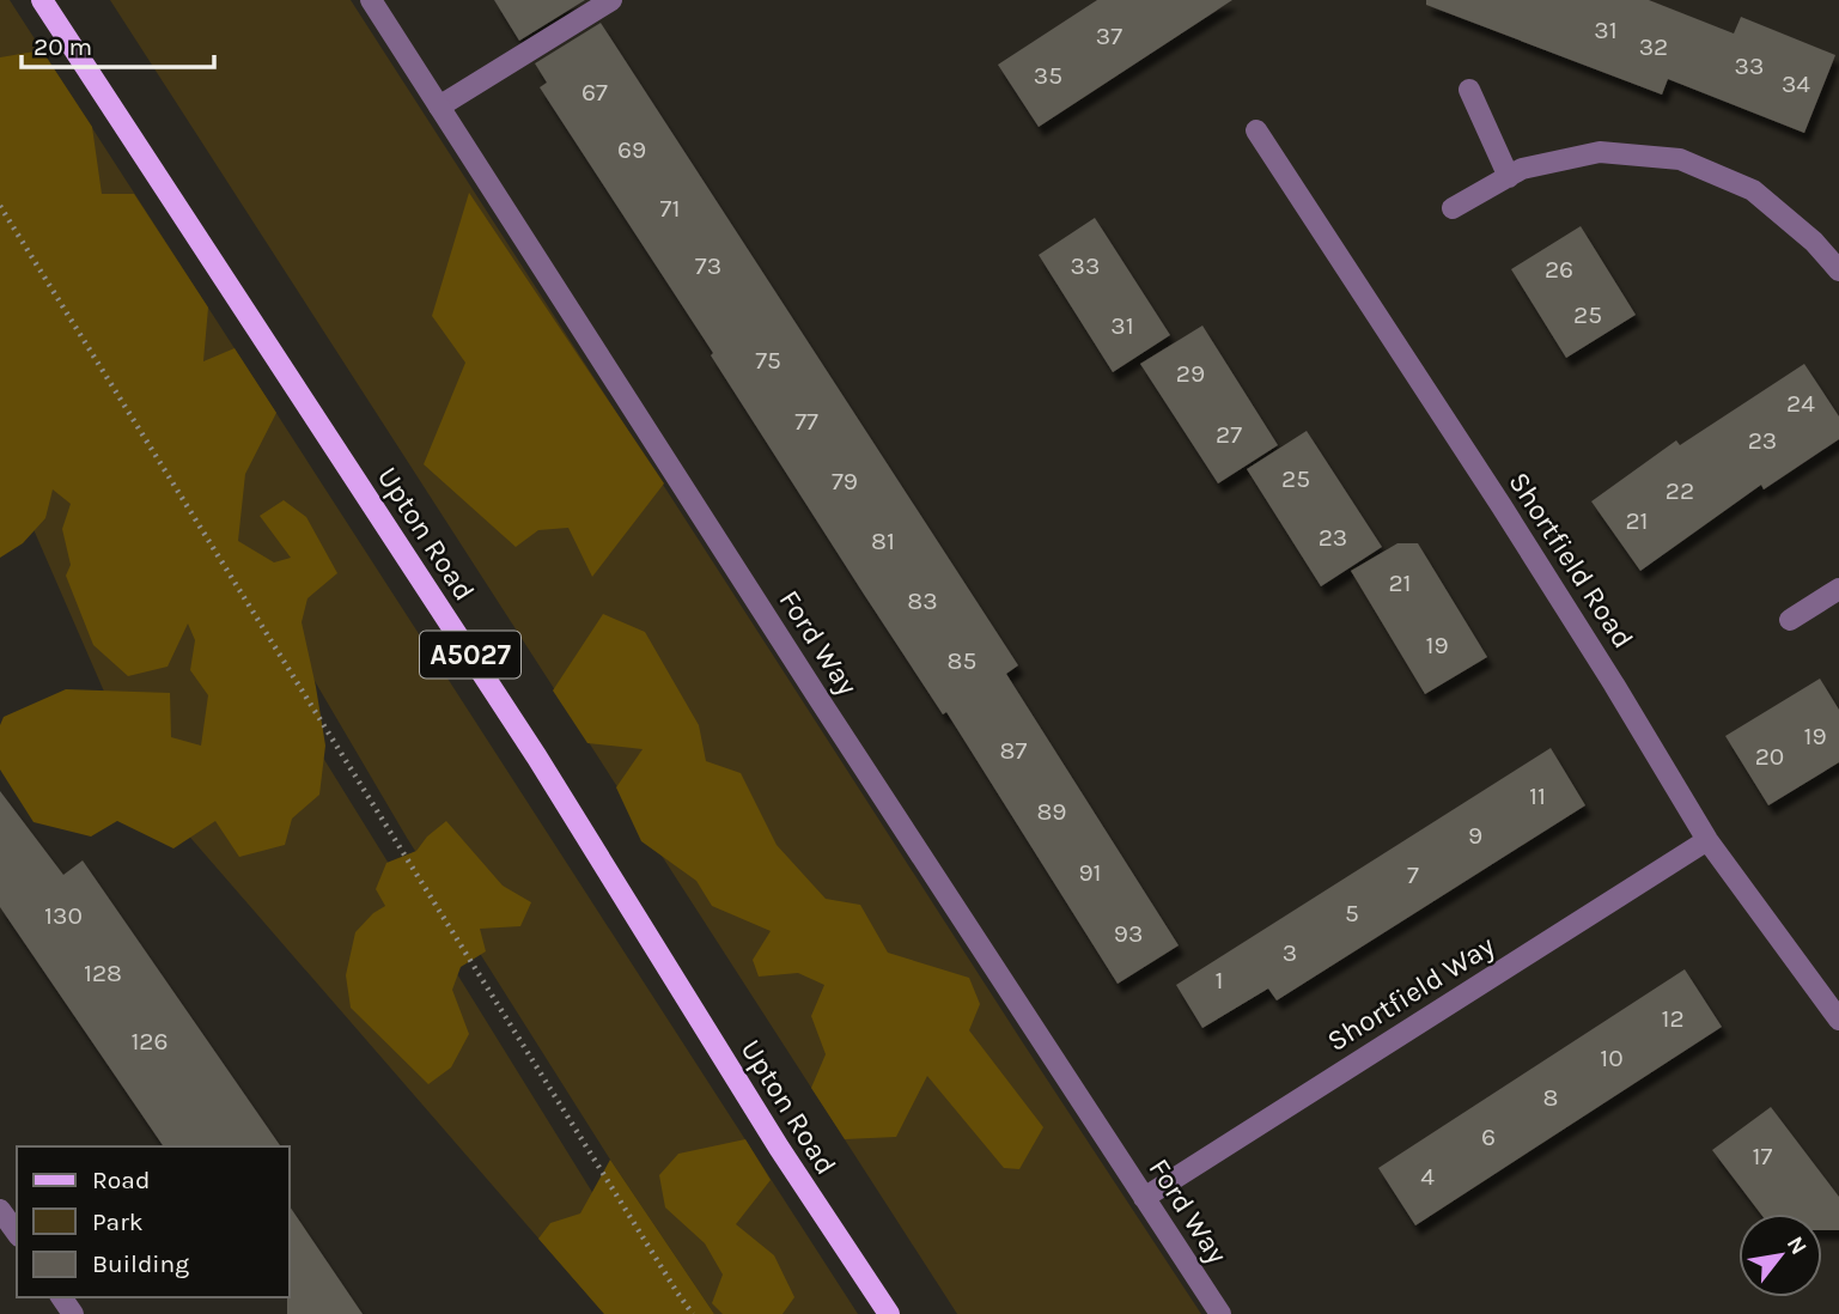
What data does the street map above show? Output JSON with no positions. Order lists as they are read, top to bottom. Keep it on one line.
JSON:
{"streets":{"main road":["Upton Road","A5027"],"street":["Shortfield Road","Ford Way","Shortfield Way"]},"crossings":[["Shortfield Road","Shortfield Way"],["Ford Way","Shortfield Way"]],"house_numbers":["31","37","32","33","35","34","67","69","71","73","33","26","25","31","75","29","24","77","27","23","25","79","22","21","23","81","21","83","19","85","19","87","20","11","89","9","91","7","5","130","93","3","128","1","12","126","10","8","6","17","4"],"legend":["Road","Park","Building"],"scale_bar":"20 m","north":"top right"}
